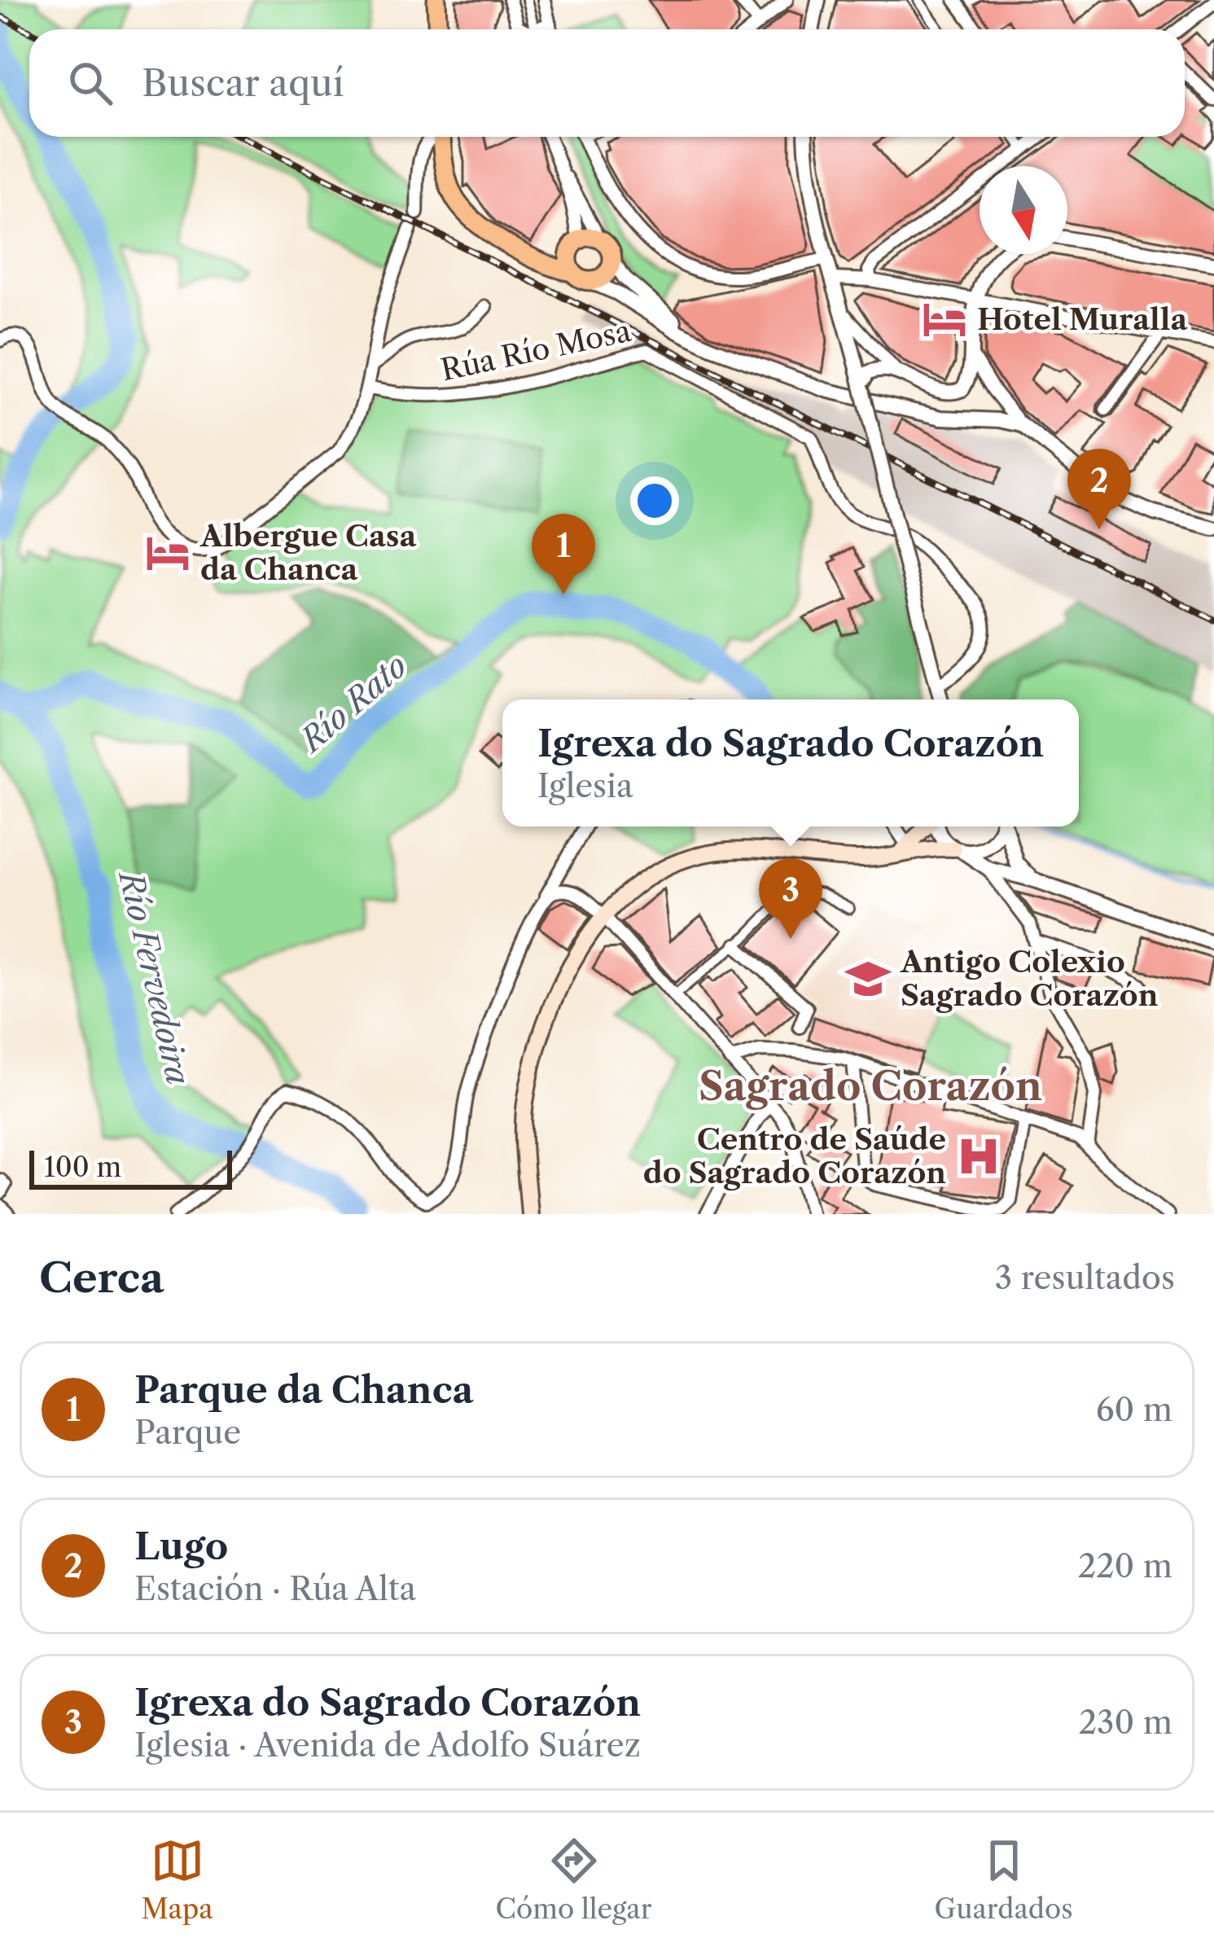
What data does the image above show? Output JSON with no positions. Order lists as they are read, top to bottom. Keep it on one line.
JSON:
{"streets":{"street":["Rúa Río Mosa"]},"districts":["Sagrado Corazón"],"water":["Río Rato","Río Fervedoira"],"places":{"hotel":["Hotel Muralla","Albergue Casa da Chanca"],"school or university":["Antigo Colexio Sagrado Corazón"],"hospital":["Centro de Saúde do Sagrado Corazón"]},"scale_bar":"100 m","north":"bottom","page":{"search":"Buscar aquí","pins":["2","1","3"],"popup":["Igrexa do Sagrado Corazón","Iglesia"],"scale":"100 m","heading":["Cerca","3 resultados"],"list":[{"mark":"1","name":"Parque da Chanca","note":"Parque","value":"60 m"},{"mark":"2","name":"Lugo","note":"Estación · Rúa Alta","value":"220 m"},{"mark":"3","name":"Igrexa do Sagrado Corazón","note":"Iglesia · Avenida de Adolfo Suárez","value":"230 m"}],"nav":["Mapa","Cómo llegar","Guardados"]}}
